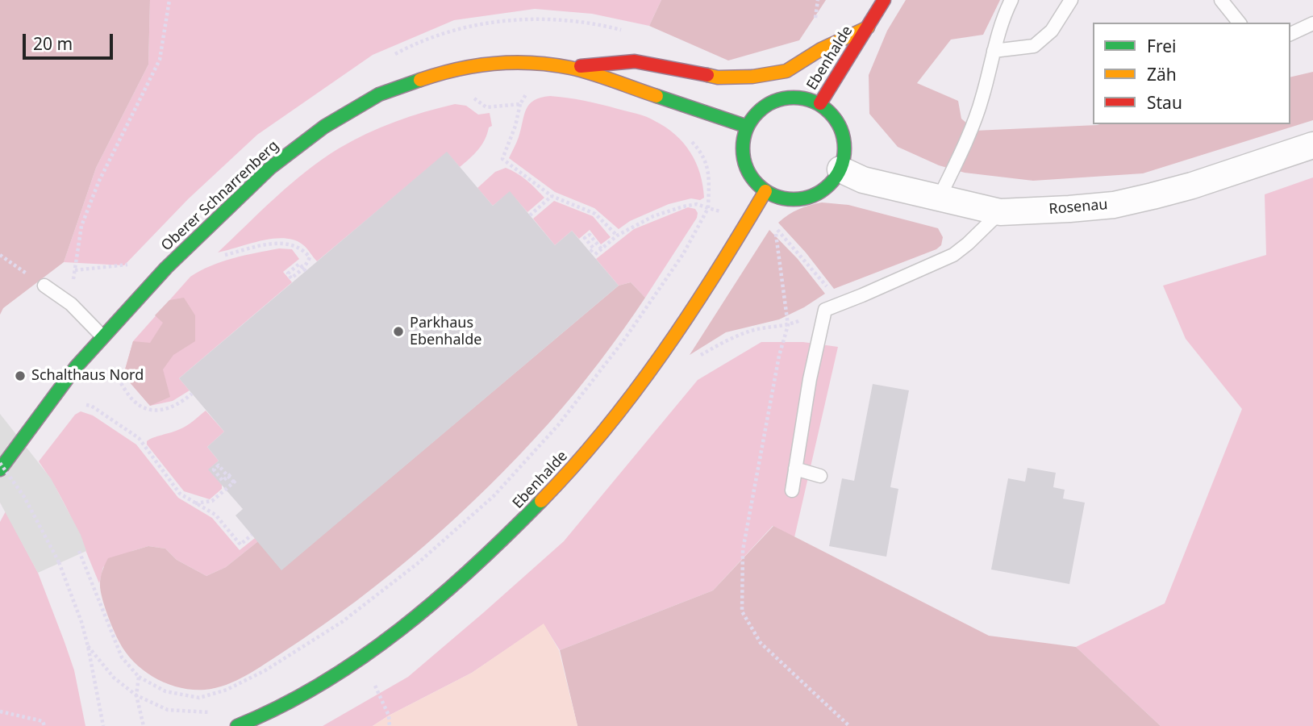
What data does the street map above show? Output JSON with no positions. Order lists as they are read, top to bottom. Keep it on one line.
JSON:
{"streets":{"street":["Ebenhalde","Oberer Schnarrenberg","Rosenau"]},"crossings":[["Ebenhalde","Oberer Schnarrenberg"],["Ebenhalde","Rosenau"],["Oberer Schnarrenberg","Rosenau"]],"places":["Parkhaus Ebenhalde","Schalthaus Nord"],"legend":["Frei","Zäh","Stau"],"scale_bar":"20 m"}
